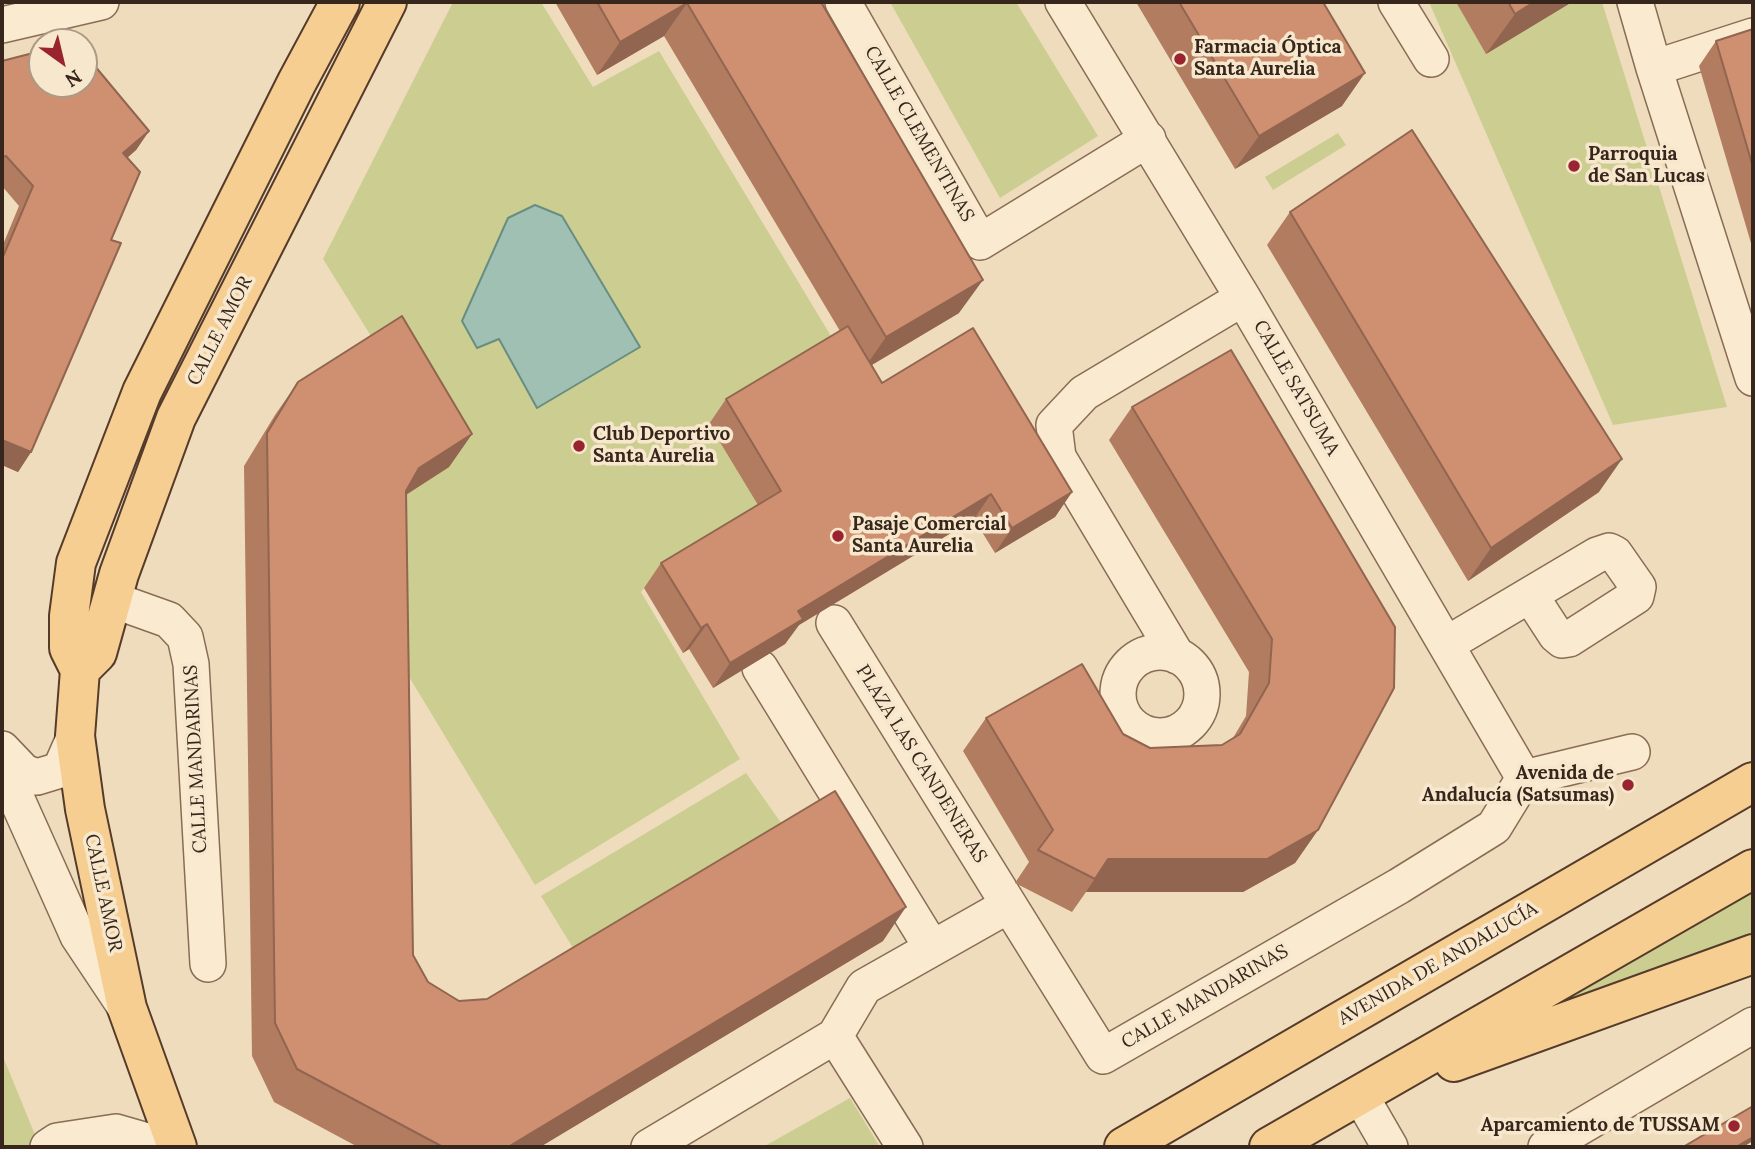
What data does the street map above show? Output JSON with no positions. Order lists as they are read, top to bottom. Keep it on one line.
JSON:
{"streets":{"main road":["CALLE AMOR","AVENIDA DE ANDALUCÍA"],"street":["CALLE CLEMENTINAS","CALLE SATSUMA","CALLE MANDARINAS","PLAZA LAS CANDENERAS"]},"crossings":[["CALLE CLEMENTINAS","CALLE SATSUMA"],["CALLE AMOR","CALLE MANDARINAS"],["CALLE SATSUMA","CALLE MANDARINAS"],["CALLE MANDARINAS","PLAZA LAS CANDENERAS"]],"places":["Farmacia Óptica Santa Aurelia","Parroquia de San Lucas","Club Deportivo Santa Aurelia","Pasaje Comercial Santa Aurelia","Avenida de Andalucía (Satsumas)","Aparcamiento de TUSSAM"],"north":"bottom right"}
